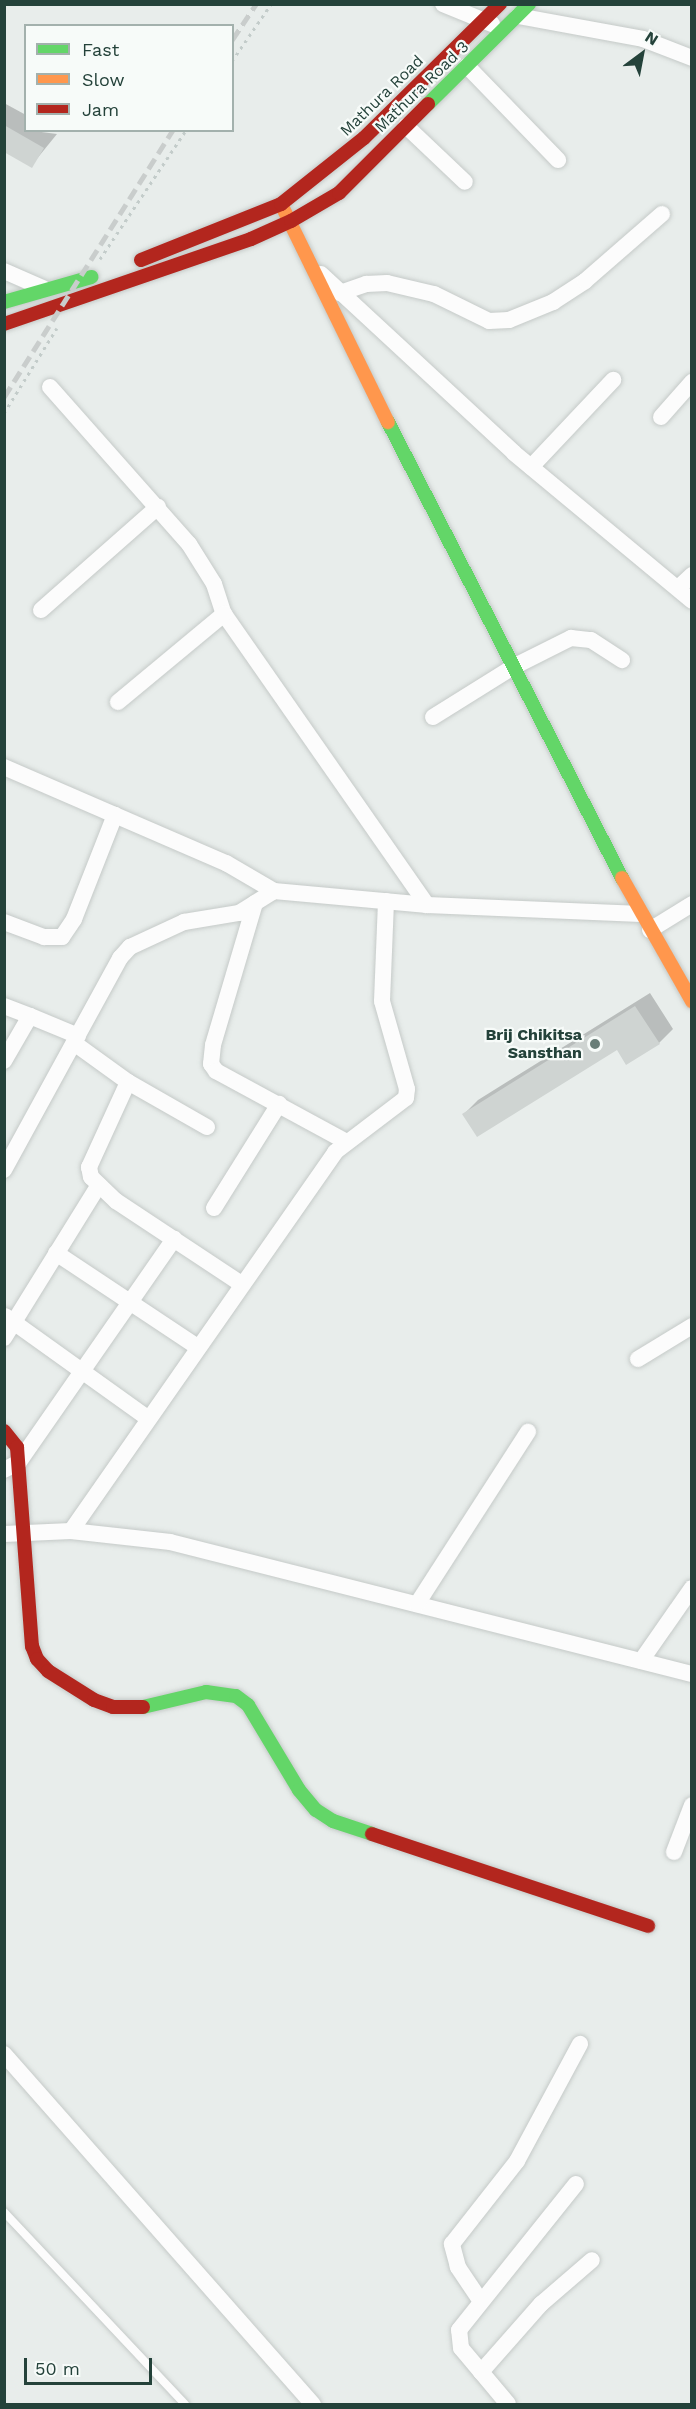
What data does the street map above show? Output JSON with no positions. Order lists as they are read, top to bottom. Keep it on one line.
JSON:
{"streets":{"street":["Mathura Road 3","Mathura Road"]},"places":["Brij Chikitsa Sansthan"],"legend":["Fast","Slow","Jam"],"scale_bar":"50 m","north":"top right"}
